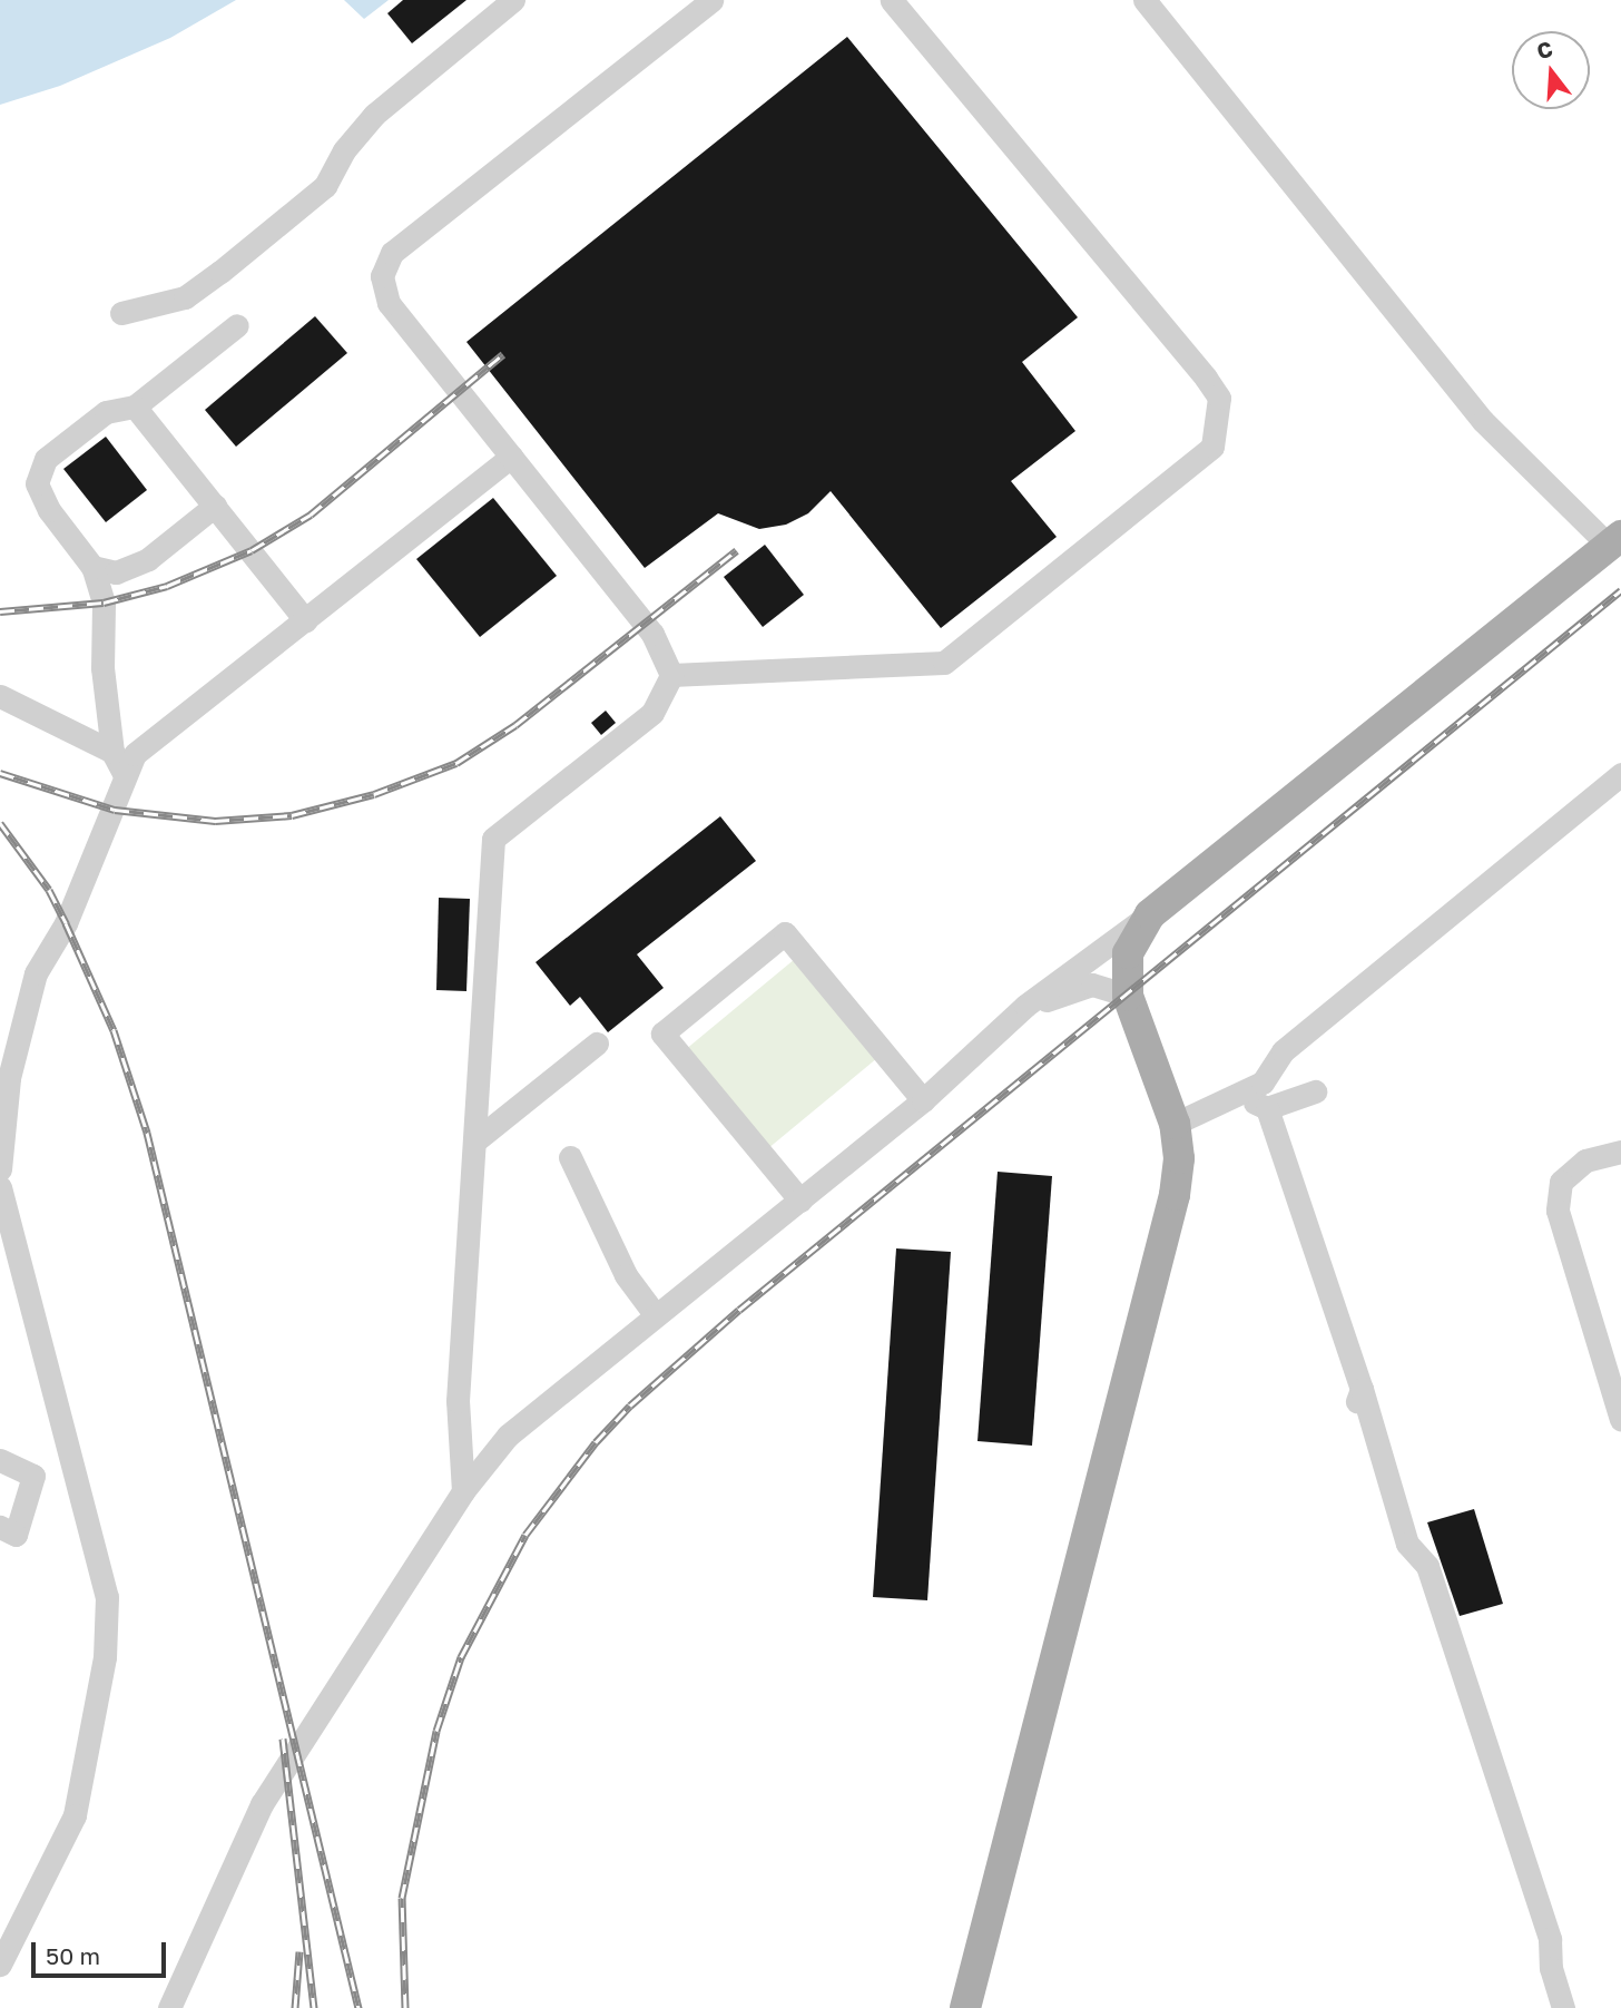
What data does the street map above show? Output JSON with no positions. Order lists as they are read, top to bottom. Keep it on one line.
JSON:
{"scale_bar":"50 m","north":"top"}
